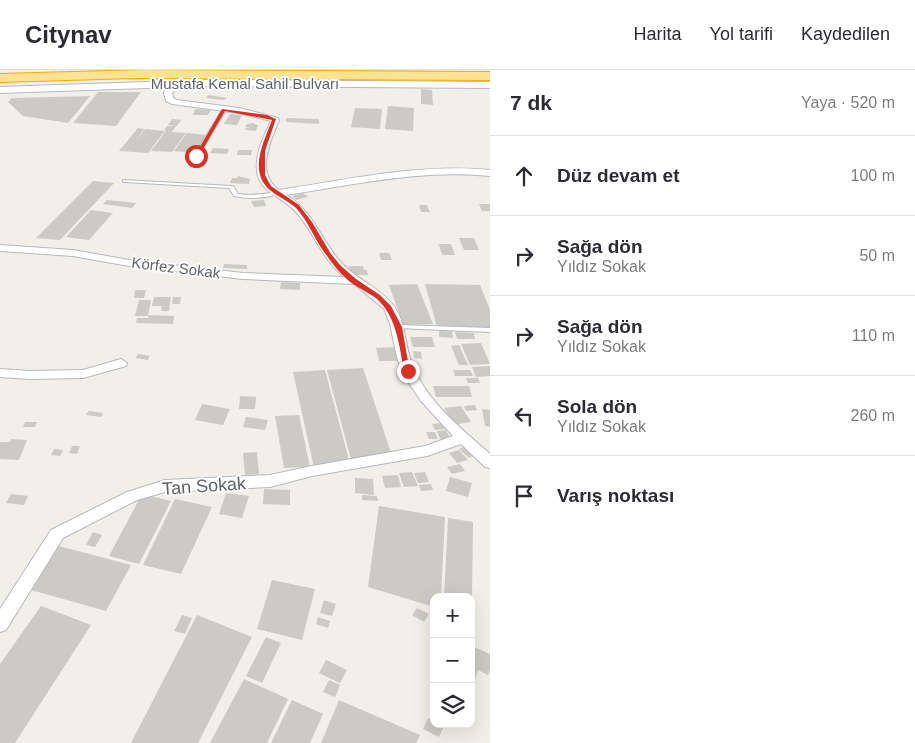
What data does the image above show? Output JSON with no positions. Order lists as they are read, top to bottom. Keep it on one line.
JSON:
{"streets":{"main road":["Mustafa Kemal Sahil Bulvarı"],"street":["Körfez Sokak","Tan Sokak"]},"page":{"header":"Citynav","nav":["Harita","Yol tarifi","Kaydedilen"],"heading":["7 dk","Yaya · 520 m"],"list":[["Düz devam et","100 m"],["Sağa dön","Yıldız Sokak","50 m"],["Sağa dön","Yıldız Sokak","110 m"],["Sola dön","Yıldız Sokak","260 m"],"Varış noktası"],"map_buttons":["+","−"]}}
